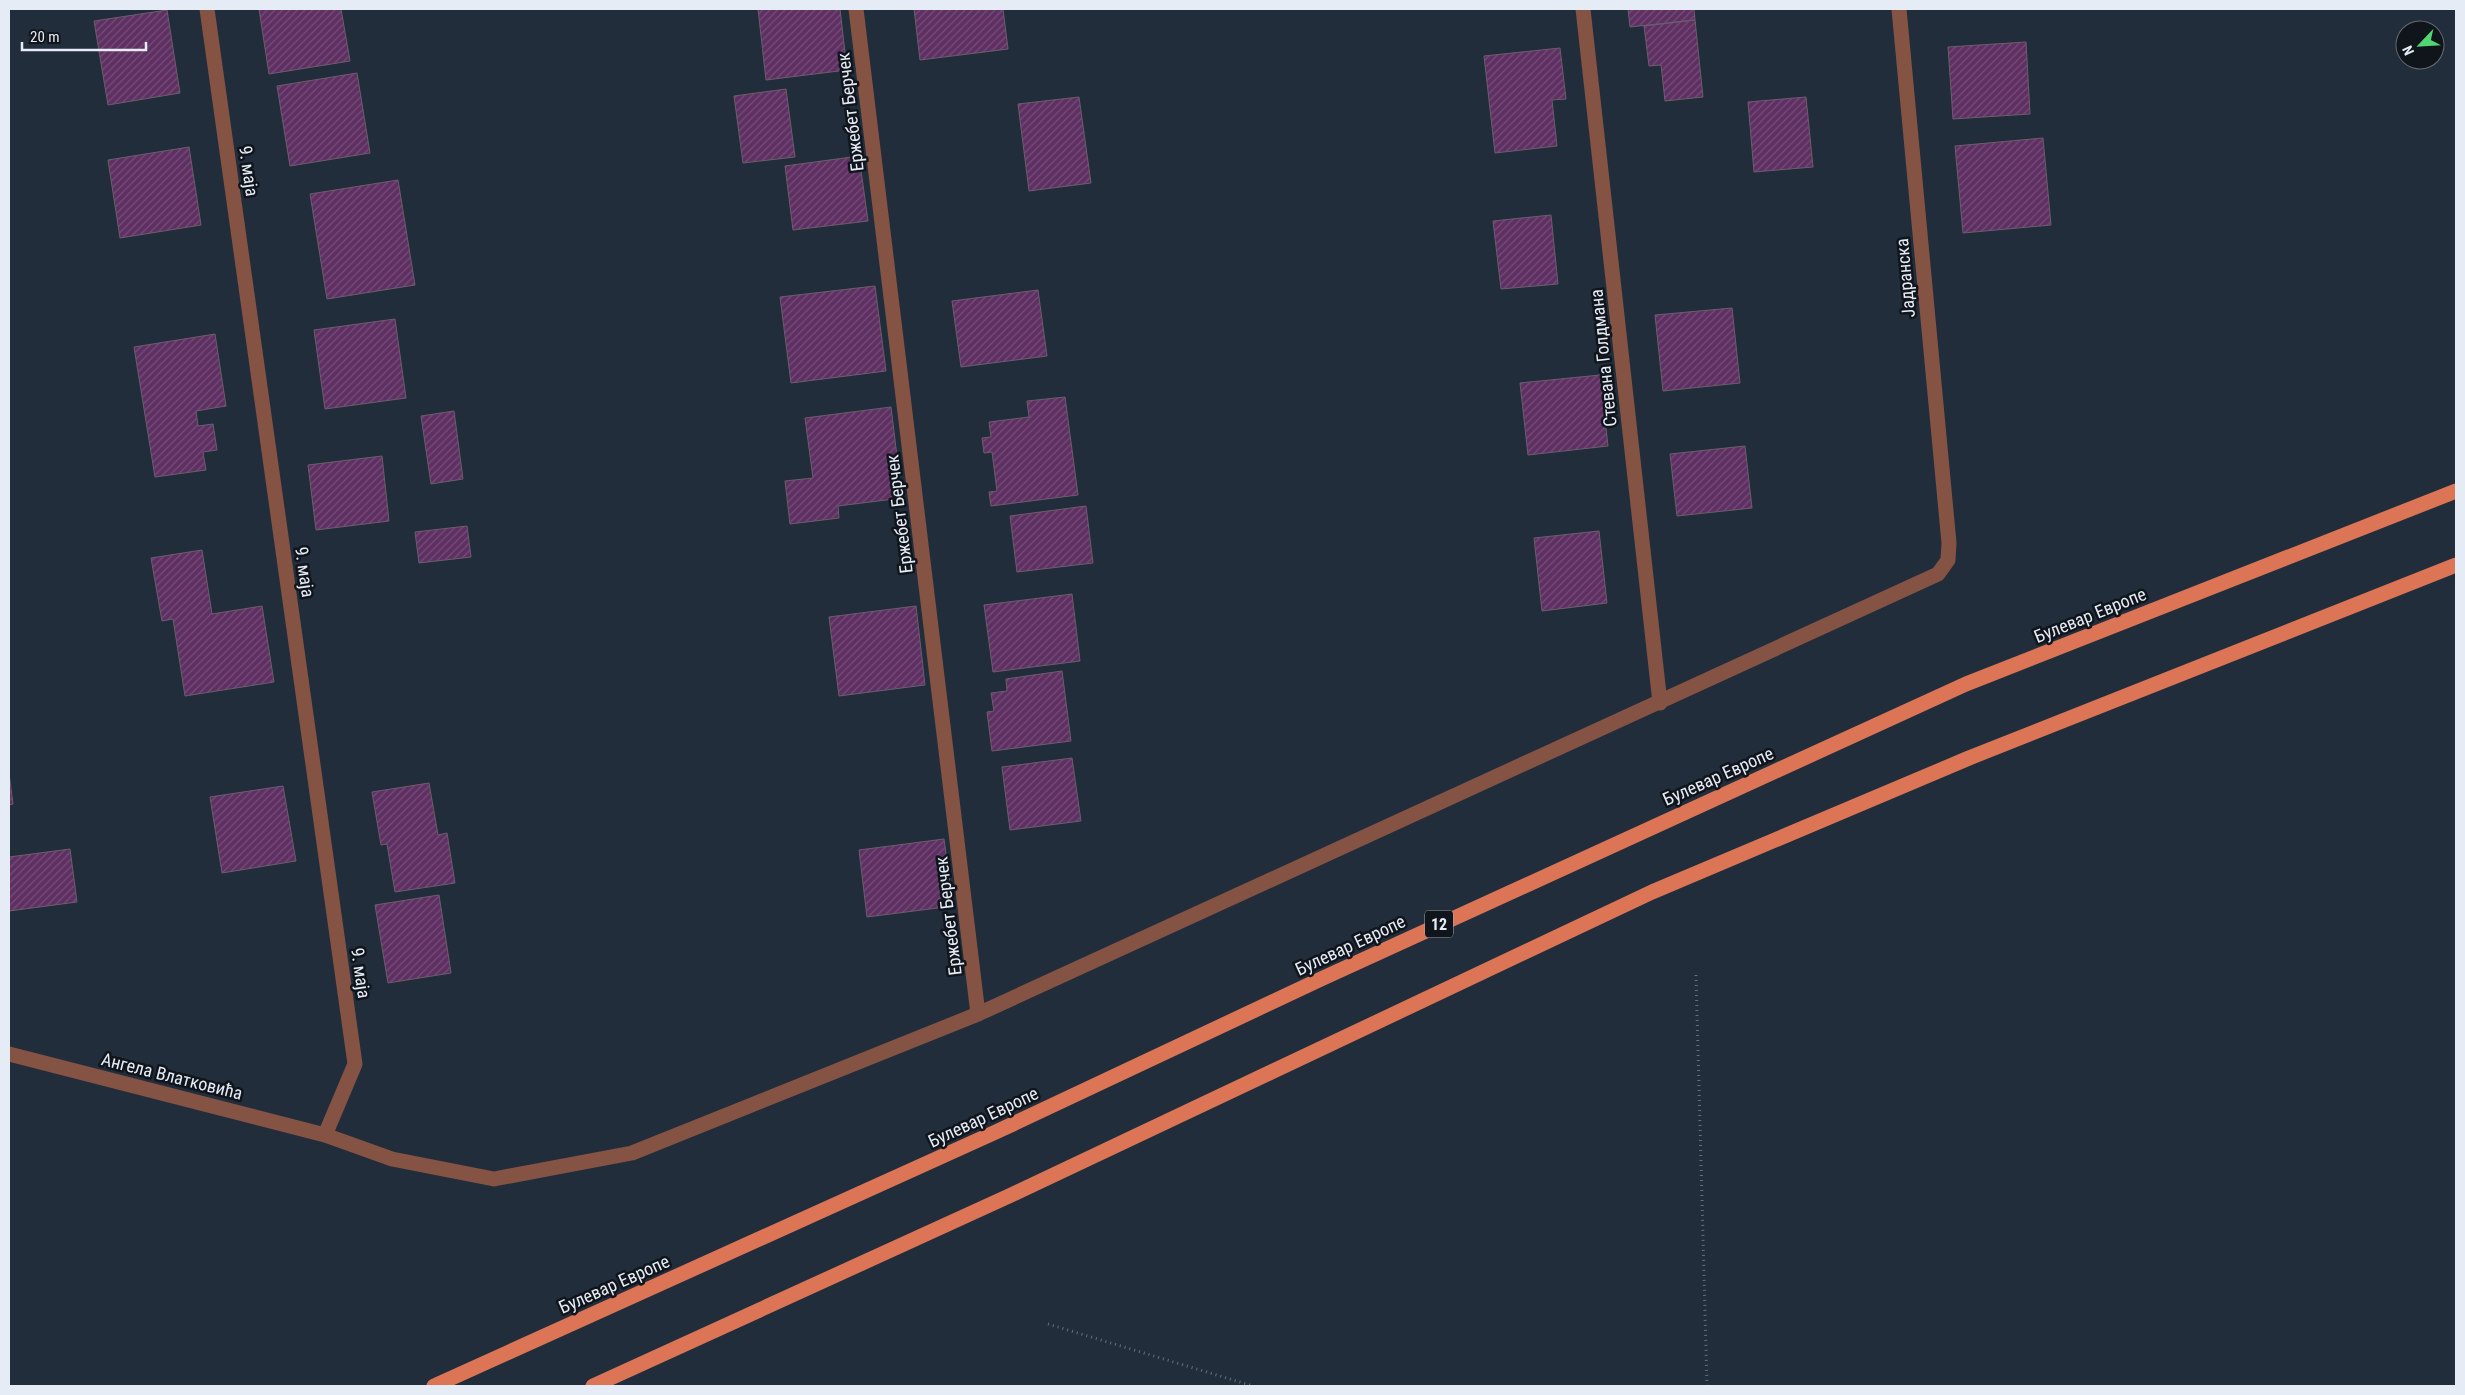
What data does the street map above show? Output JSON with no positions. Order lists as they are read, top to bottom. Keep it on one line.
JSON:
{"streets":{"main road":["Булевар Европе","12"],"street":["Ержебет Берчек","9. маја","Јадранска","Стевана Голдмана","Ангела Влатковића"]},"crossings":[["Ержебет Берчек","Јадранска"],["Ержебет Берчек","Ангела Влатковића"],["9. маја","Ангела Влатковића"],["Јадранска","Стевана Голдмана"],["Јадранска","Ангела Влатковића"]],"scale_bar":"20 m","north":"bottom left"}
